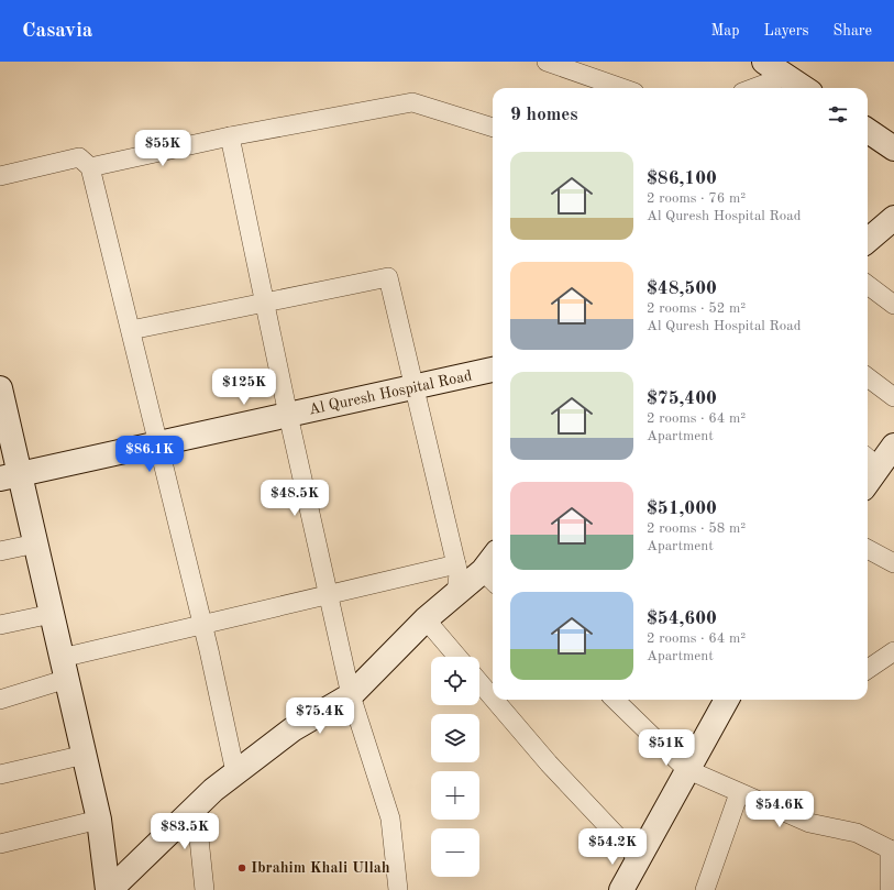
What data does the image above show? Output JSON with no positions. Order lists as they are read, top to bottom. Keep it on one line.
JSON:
{"streets":{"street":["Al Quresh Hospital Road"]},"places":["Ibrahim Khali Ullah"],"page":{"header":"Casavia","nav":["Map","Layers","Share"],"heading":"9 homes","price":["$55K","$125K","$86.1K","$48.5K","$75.4K","$51K","$54.6K","$83.5K","$54.2K"],"list":[{"name":"$86,100","note":"2 rooms · 76 m² · Al Quresh Hospital Road"},{"name":"$48,500","note":"2 rooms · 52 m² · Al Quresh Hospital Road"},{"name":"$75,400","note":"2 rooms · 64 m² · Apartment"},{"name":"$51,000","note":"2 rooms · 58 m² · Apartment"},{"name":"$54,600","note":"2 rooms · 64 m² · Apartment"}],"map_buttons":["+","−"]}}
